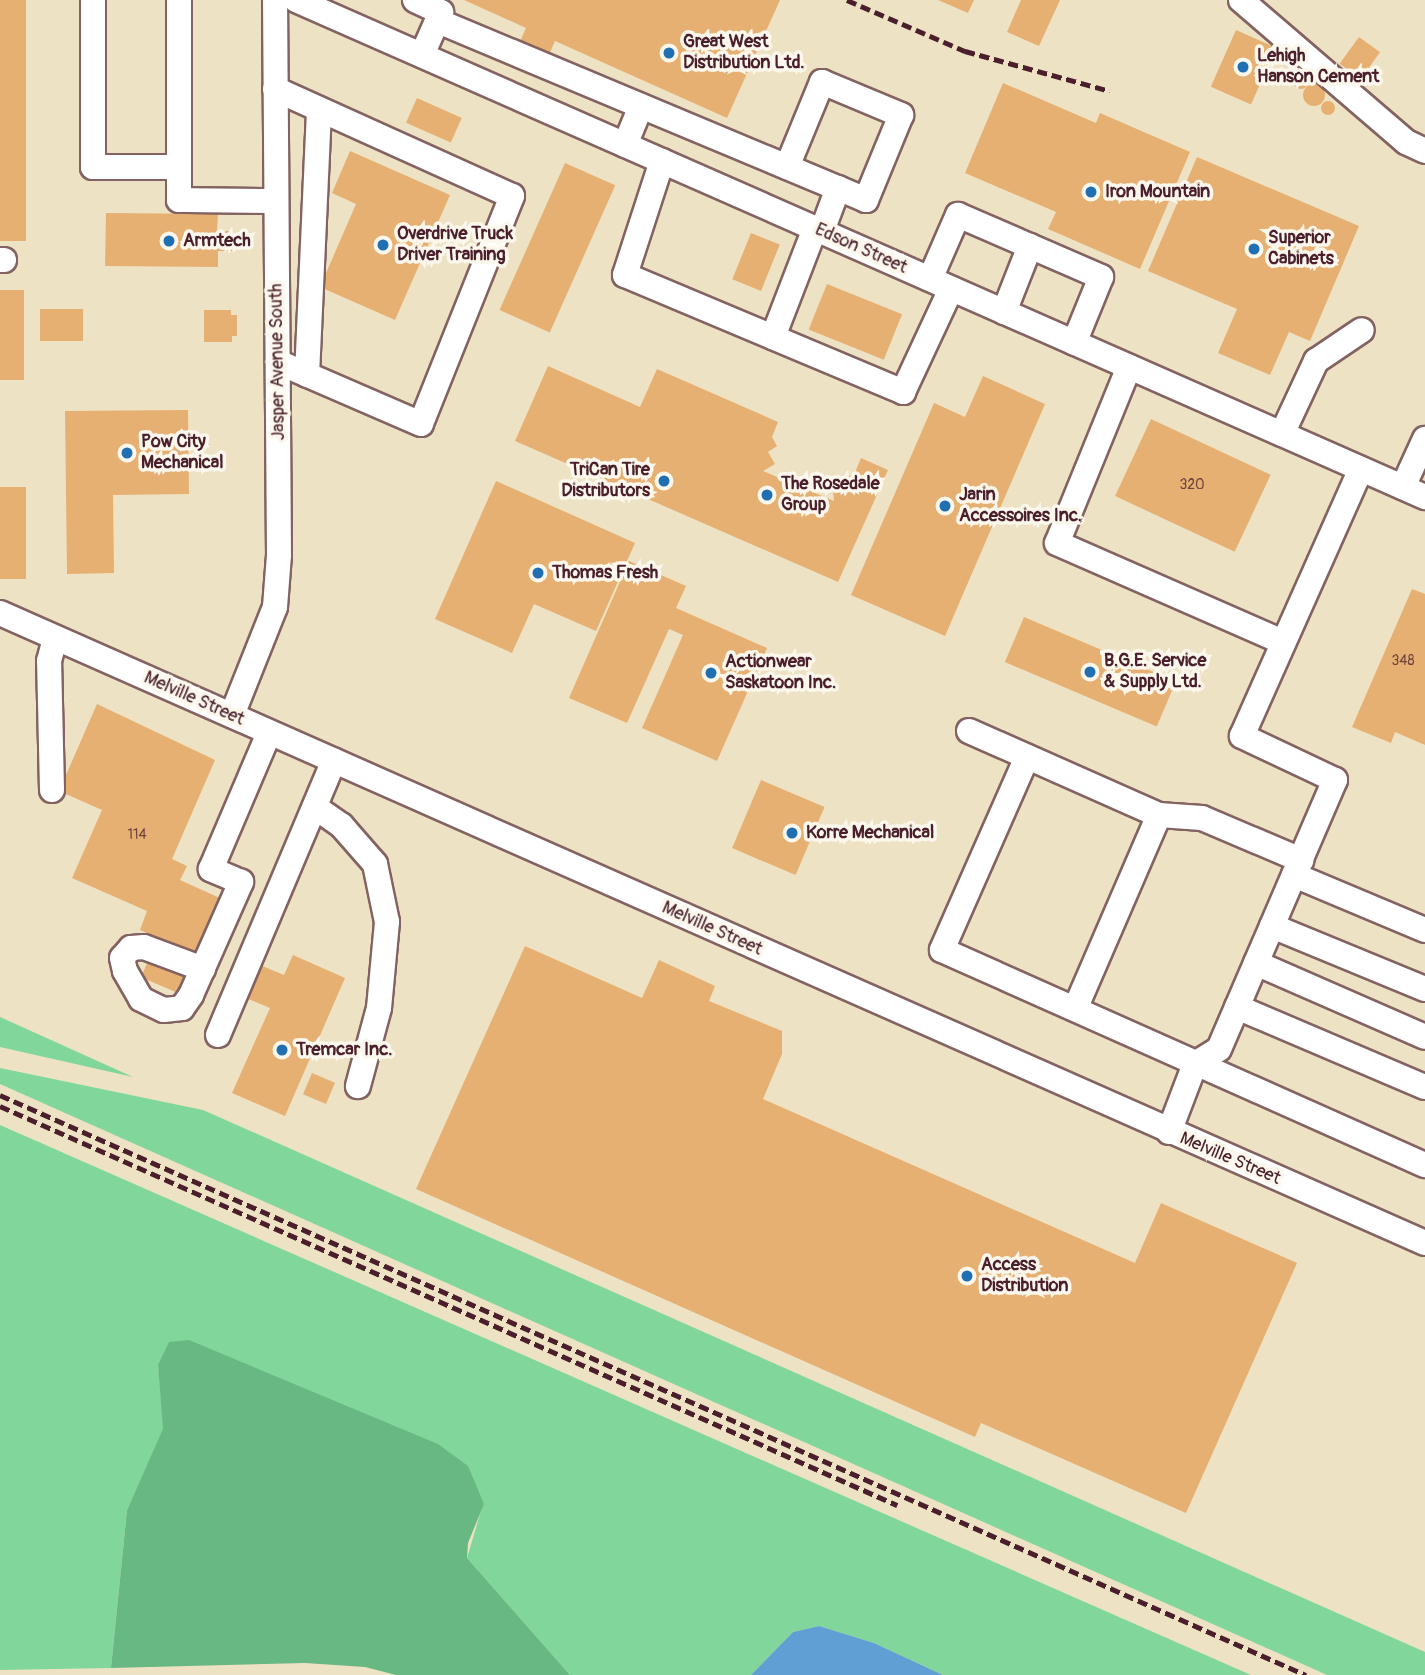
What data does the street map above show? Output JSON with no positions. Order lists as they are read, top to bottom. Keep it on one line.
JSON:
{"streets":{"street":["Edson Street","Jasper Avenue South","Melville Street"]},"crossings":[["Jasper Avenue South","Melville Street"]],"places":["Great West Distribution Ltd.","Lehigh Hanson Cement","Iron Mountain","Armtech","Overdrive Truck Driver Training","Superior Cabinets","Pow City Mechanical","TriCan Tire Distributors","The Rosedale Group","Jarin Accessoires Inc.","Thomas Fresh","B.G.E. Service & Supply Ltd.","Actionwear Saskatoon Inc.","Korre Mechanical","Tremcar Inc.","Access Distribution"],"house_numbers":["320","348","114"]}
